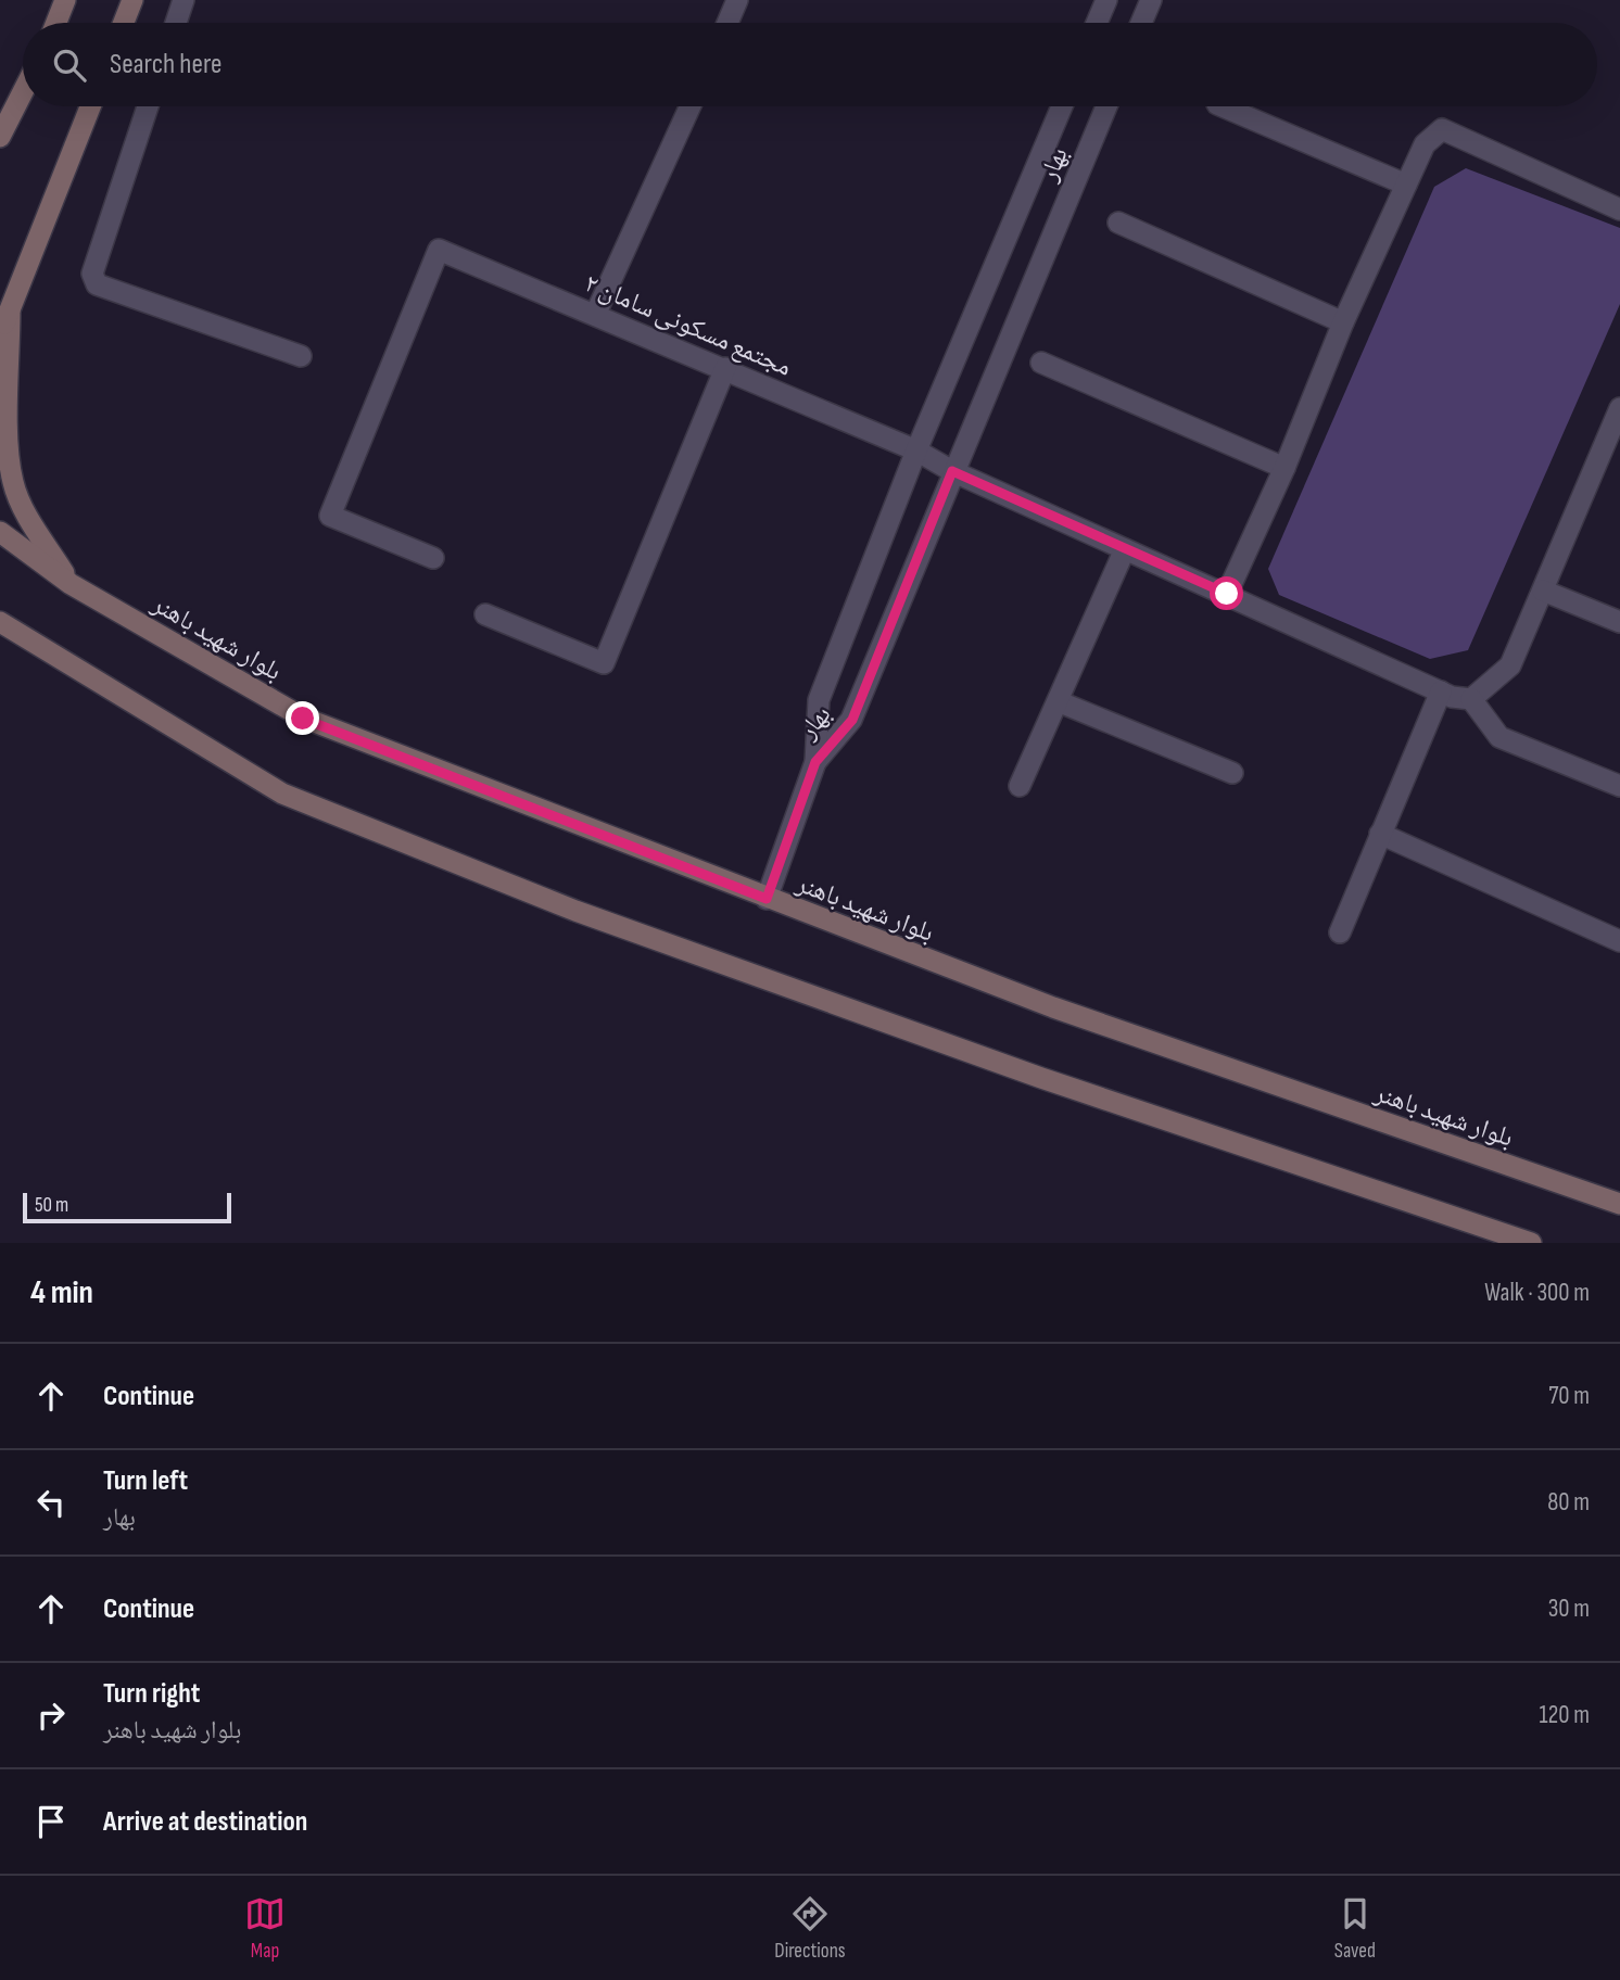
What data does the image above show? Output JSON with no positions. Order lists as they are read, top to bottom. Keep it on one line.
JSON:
{"streets":{"main road":["بلوار شهید باهنر"],"street":["بهار","مجتمع مسکونی سامان ۲"]},"crossings":[["بهار","مجتمع مسکونی سامان ۲"]],"scale_bar":"50 m","page":{"search":"Search here","scale":"50 m","heading":["4 min","Walk · 300 m"],"list":[["Continue","70 m"],["Turn left","بهار","80 m"],["Continue","30 m"],["Turn right","بلوار شهید باهنر","120 m"],"Arrive at destination"],"nav":["Map","Directions","Saved"]}}
